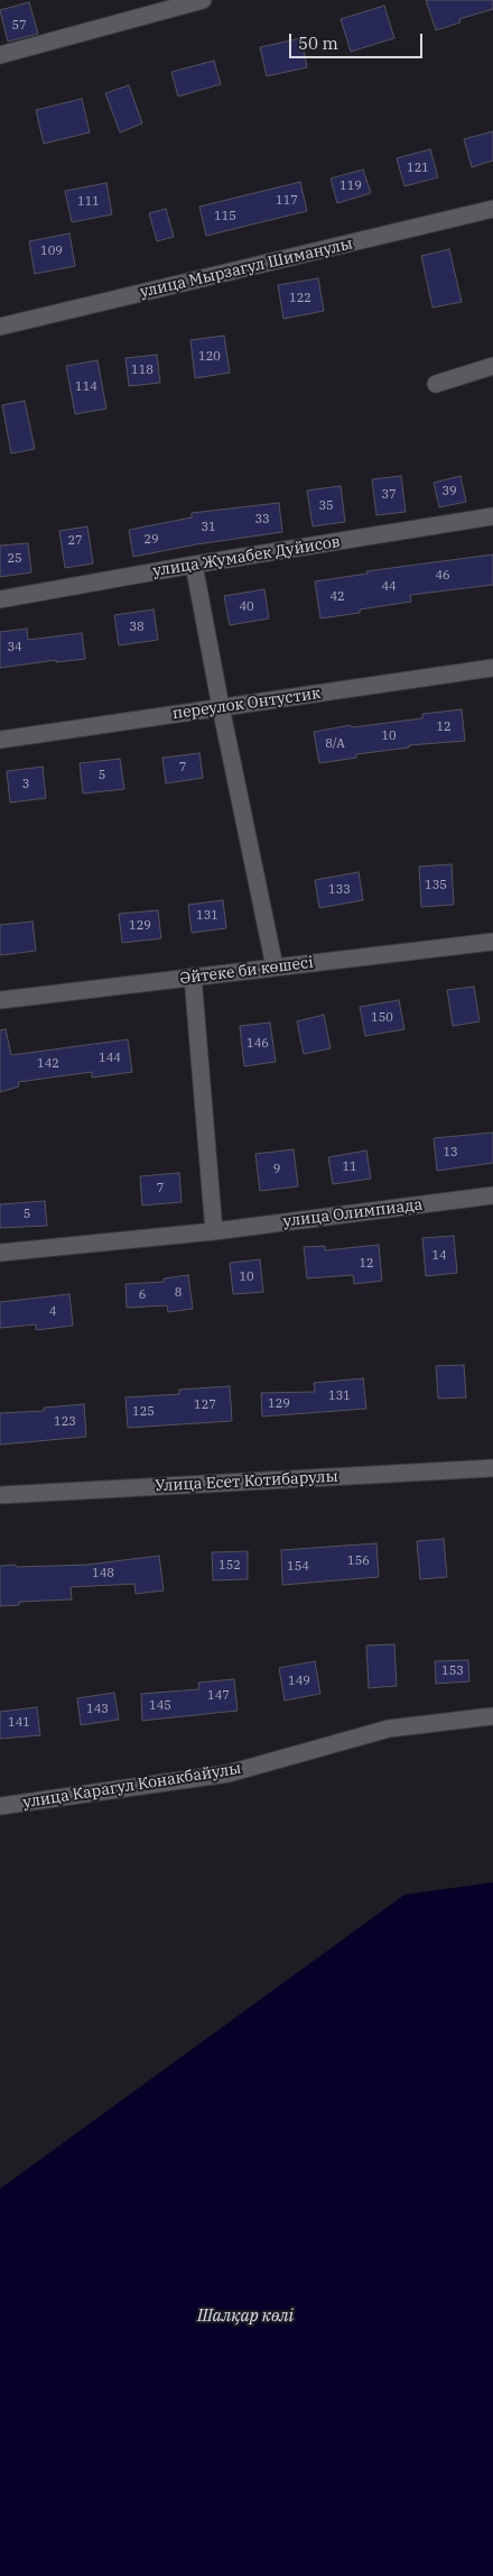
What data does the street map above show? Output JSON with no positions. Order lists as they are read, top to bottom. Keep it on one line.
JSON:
{"streets":{"street":["улица Мырзагул Шиманулы","улица Жумабек Дуйисов","переулок Онтустик","Әйтеке би көшесі","улица Олимпиада","Улица Есет Котибарулы","улица Карагул Конакбайулы"]},"water":["Шалқар көлі"],"house_numbers":["57","121","119","117","111","115","109","122","120","118","114","39","37","35","33","31","29","27","25","46","44","42","40","38","34","12","10","8/А","7","5","3","135","133","131","129","150","146","144","142","13","11","9","7","5","14","12","10","8","6","4","131","129","127","125","123","156","152","154","148","153","149","147","145","143","141"],"scale_bar":"50 m"}
